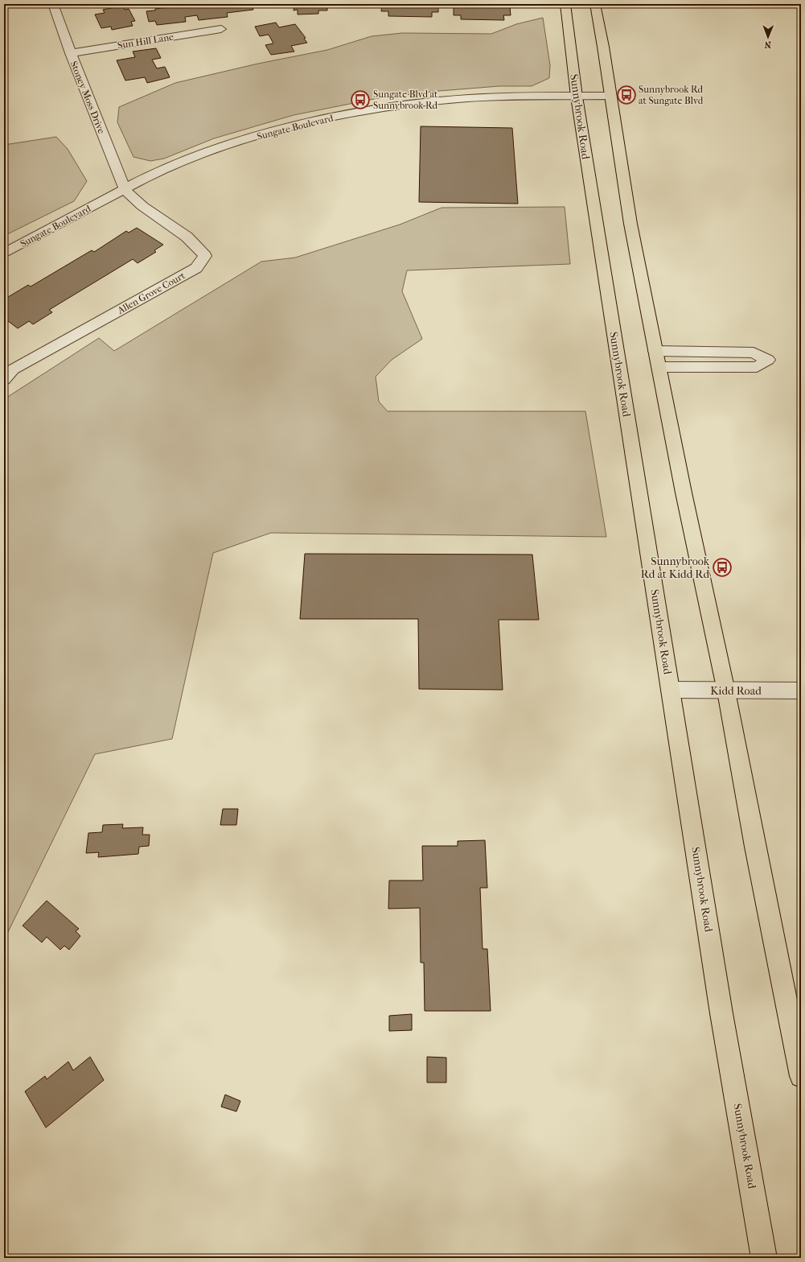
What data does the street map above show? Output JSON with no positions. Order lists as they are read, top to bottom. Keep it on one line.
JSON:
{"streets":{"main road":["Sunnybrook Road"],"street":["Sun Hill Lane","Stoney Moss Drive","Sungate Boulevard","Allen Grove Court","Kidd Road"]},"crossings":[["Sun Hill Lane","Stoney Moss Drive"],["Stoney Moss Drive","Sungate Boulevard"],["Stoney Moss Drive","Allen Grove Court"],["Sunnybrook Road","Sungate Boulevard"],["Sunnybrook Road","Kidd Road"],["Sungate Boulevard","Allen Grove Court"]],"places":{"bus stop":["Sunnybrook Rd at Sungate Blvd","Sungate Blvd at Sunnybrook Rd","Sunnybrook Rd at Kidd Rd"]},"north":"bottom"}
